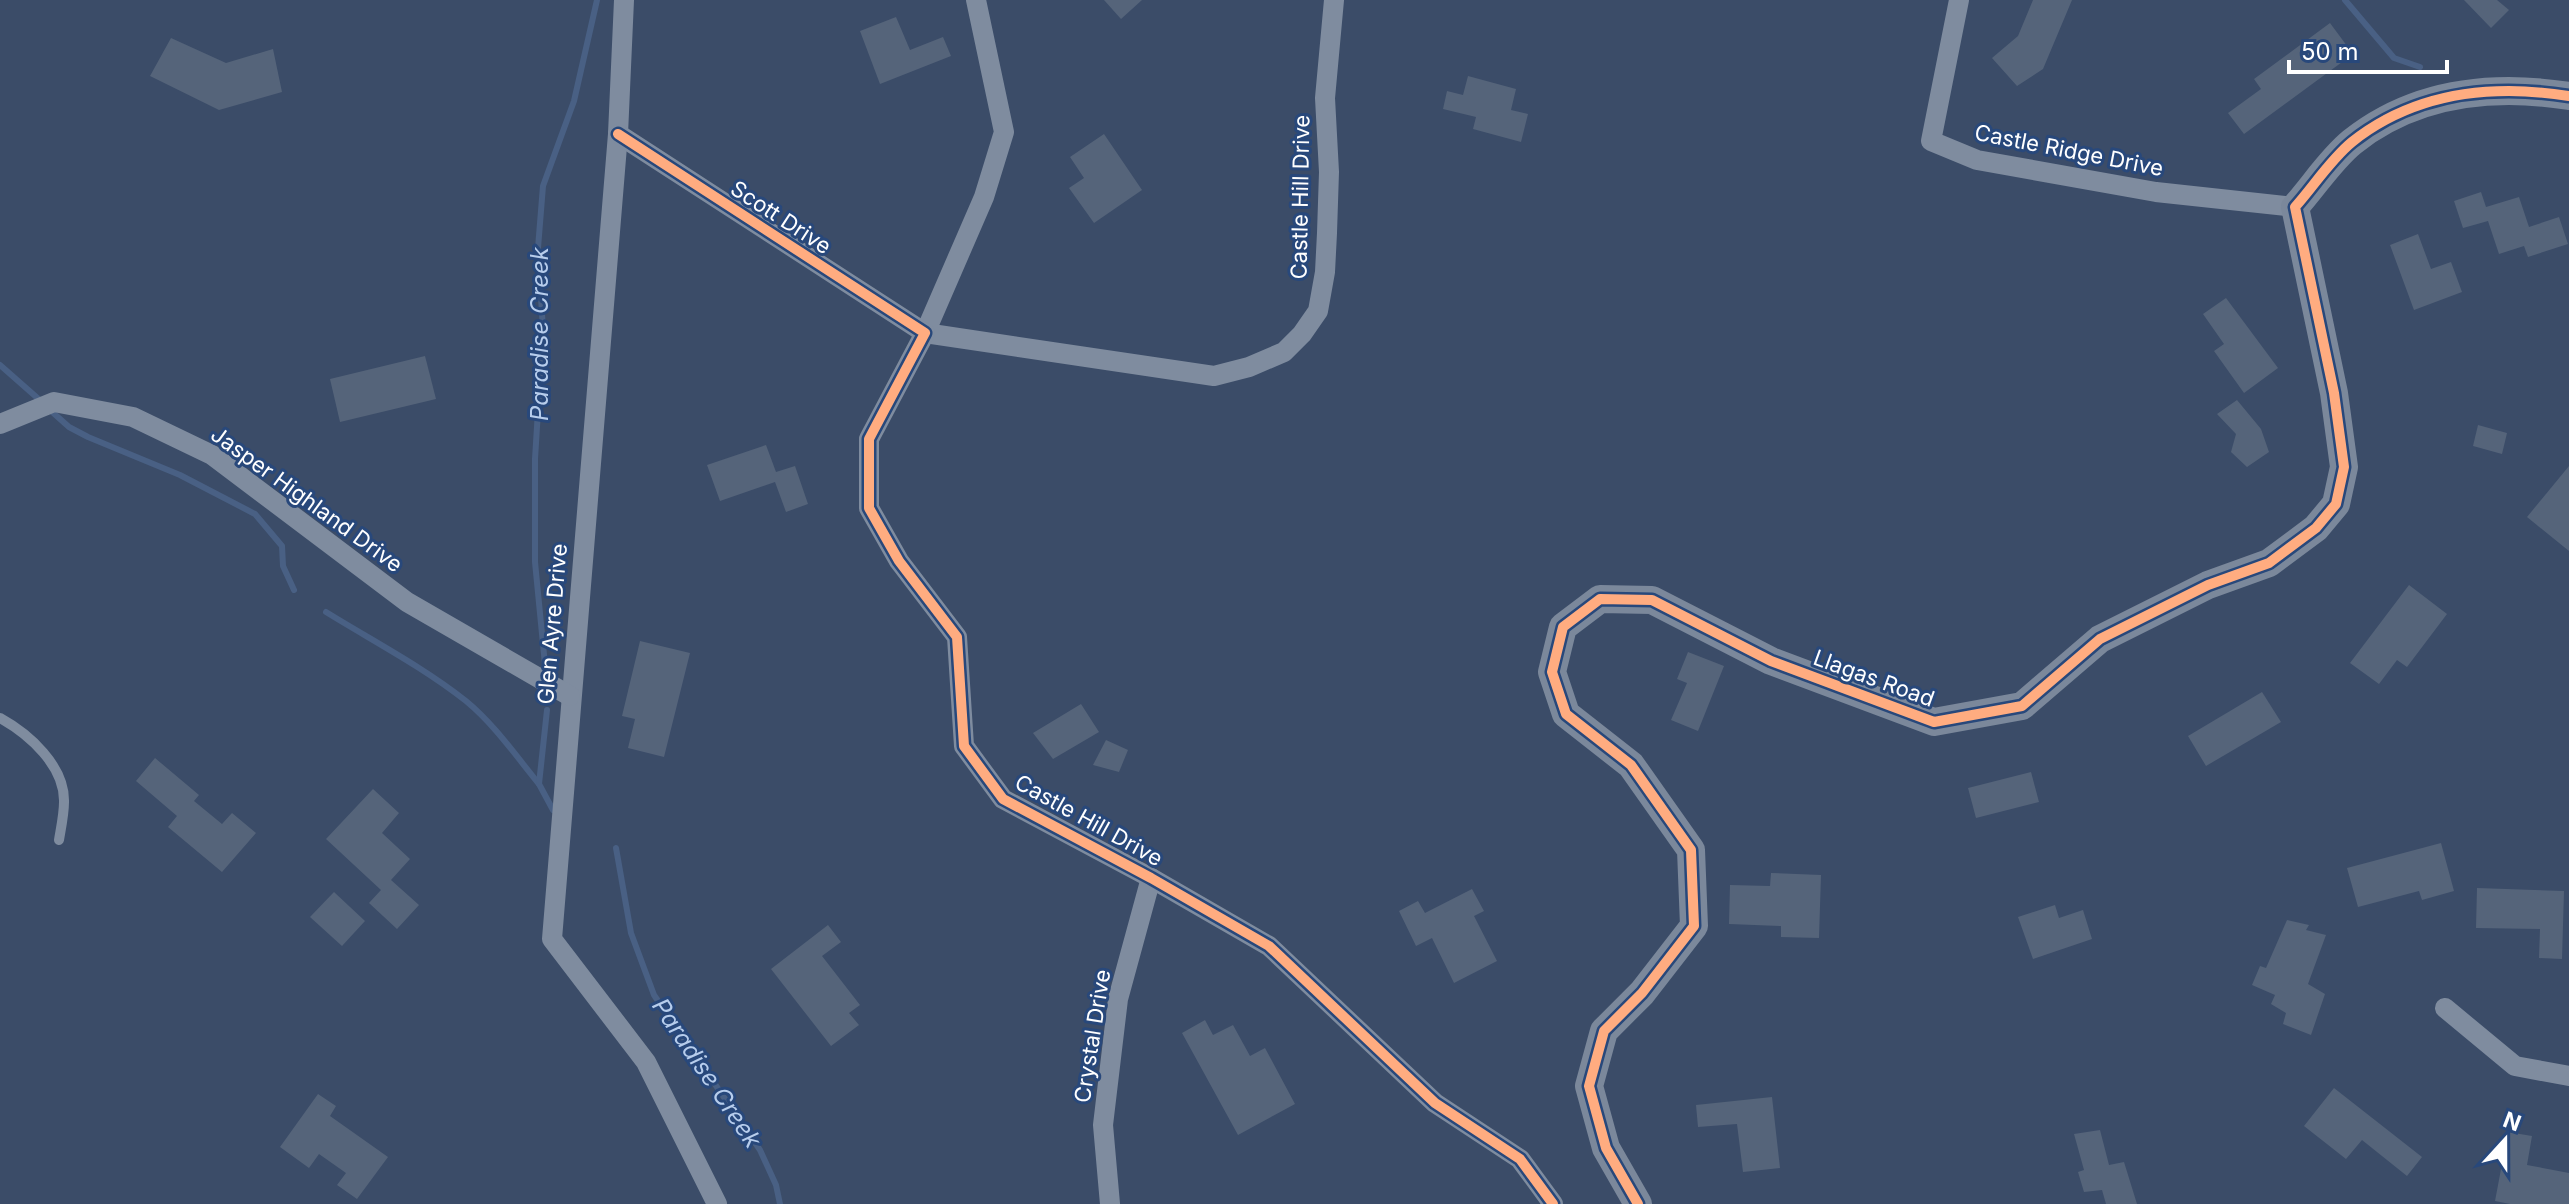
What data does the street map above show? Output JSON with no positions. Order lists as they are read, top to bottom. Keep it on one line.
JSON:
{"streets":{"street":["Castle Ridge Drive","Castle Hill Drive","Scott Drive","Jasper Highland Drive","Glen Ayre Drive","Llagas Road","Crystal Drive"]},"crossings":[["Castle Ridge Drive","Llagas Road"],["Castle Hill Drive","Scott Drive"],["Castle Hill Drive","Crystal Drive"],["Scott Drive","Glen Ayre Drive"],["Jasper Highland Drive","Glen Ayre Drive"]],"water":["Paradise Creek"],"scale_bar":"50 m","north":"top"}
